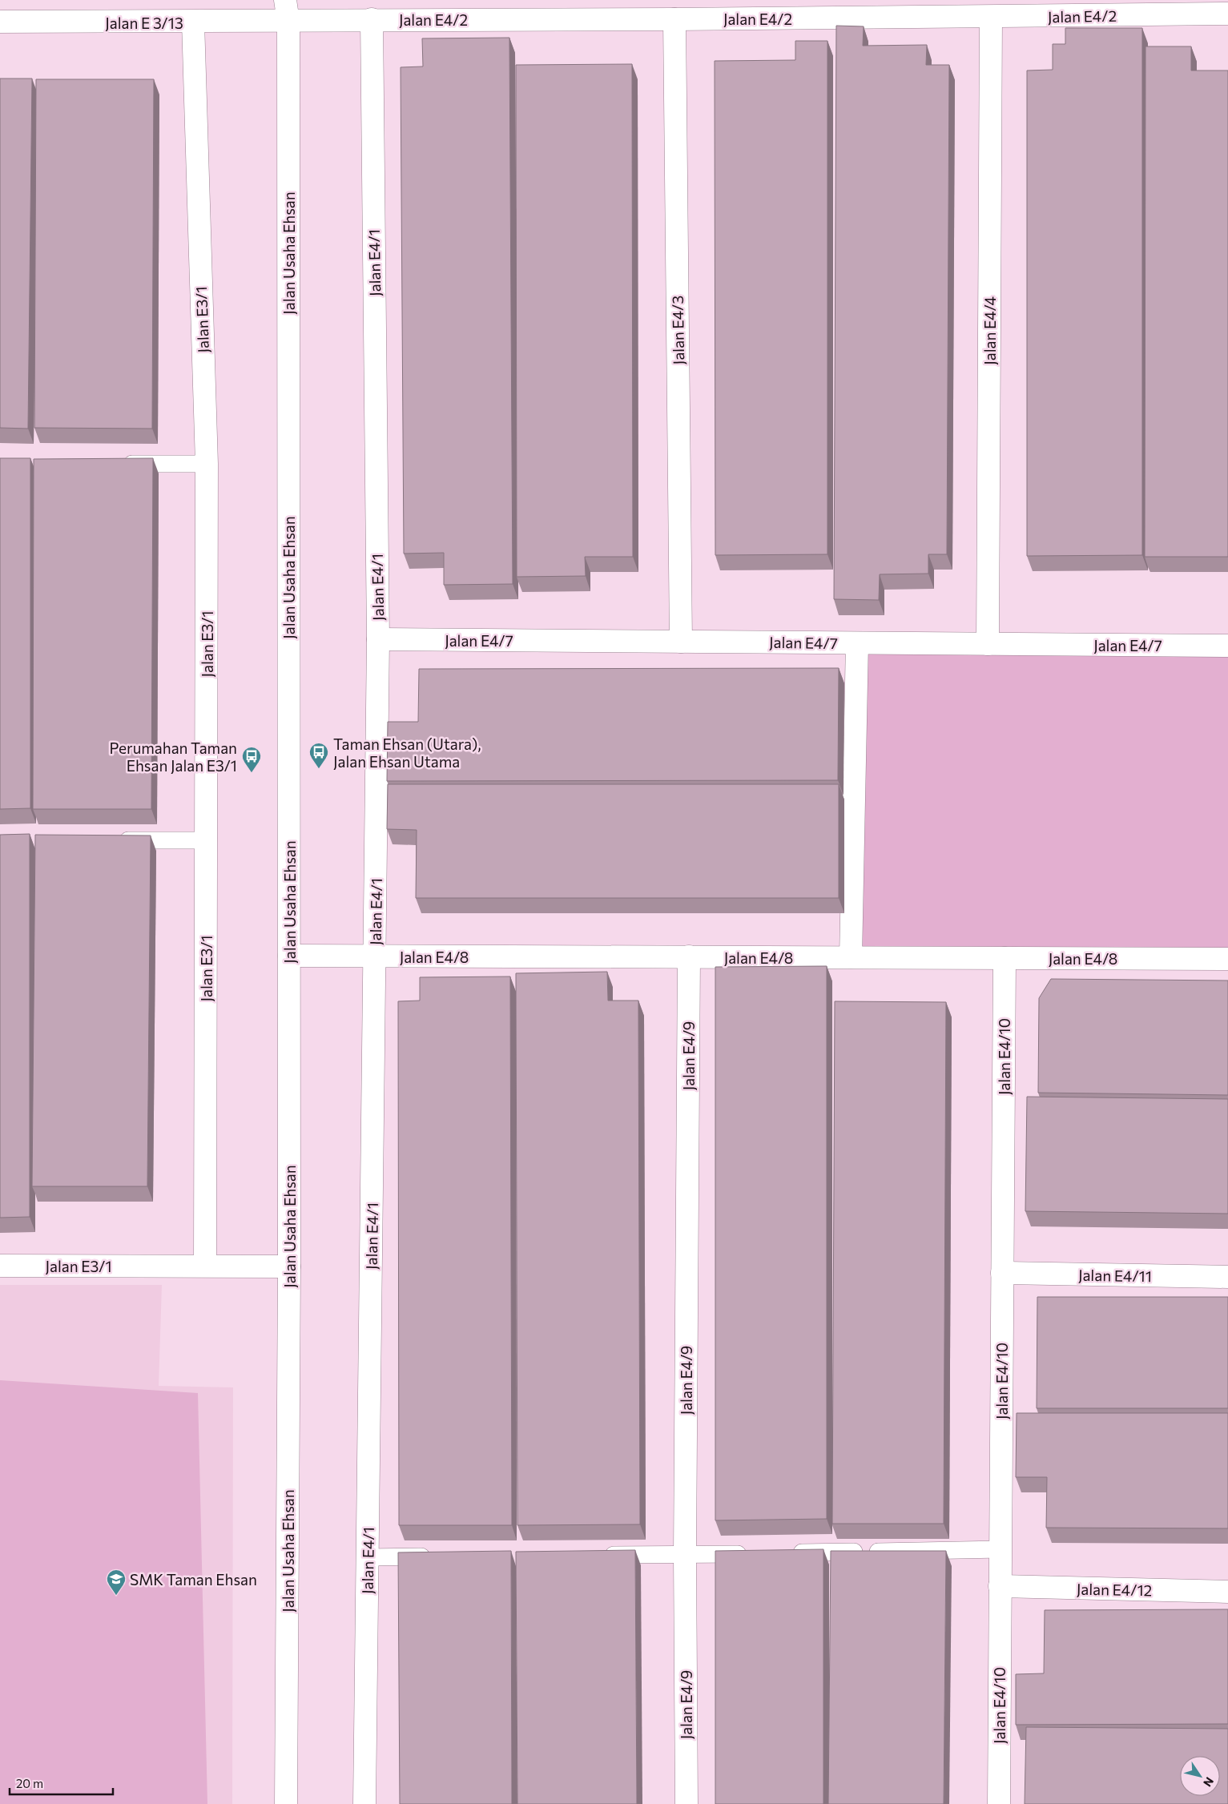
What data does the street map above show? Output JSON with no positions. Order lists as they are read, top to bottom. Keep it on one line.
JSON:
{"streets":{"street":["Jalan E4/2","Jalan E 3/13","Jalan Usaha Ehsan","Jalan E4/1","Jalan E3/1","Jalan E4/3","Jalan E4/4","Jalan E4/7","Jalan E4/8","Jalan E4/9","Jalan E4/10","Jalan E4/11","Jalan E4/12"]},"crossings":[["Jalan E4/2","Jalan E 3/13"],["Jalan E4/2","Jalan Usaha Ehsan"],["Jalan E4/2","Jalan E4/1"],["Jalan E4/2","Jalan E4/3"],["Jalan E4/2","Jalan E4/4"],["Jalan E 3/13","Jalan Usaha Ehsan"],["Jalan E 3/13","Jalan E3/1"],["Jalan Usaha Ehsan","Jalan E3/1"],["Jalan Usaha Ehsan","Jalan E4/8"],["Jalan E4/1","Jalan E4/7"],["Jalan E4/1","Jalan E4/8"],["Jalan E4/3","Jalan E4/7"],["Jalan E4/4","Jalan E4/7"],["Jalan E4/8","Jalan E4/9"],["Jalan E4/8","Jalan E4/10"],["Jalan E4/10","Jalan E4/11"],["Jalan E4/10","Jalan E4/12"]],"places":{"bus stop":["Taman Ehsan (Utara), Jalan Ehsan Utama","Perumahan Taman Ehsan Jalan E3/1"],"school or university":["SMK Taman Ehsan"]},"scale_bar":"20 m","north":"bottom right"}
